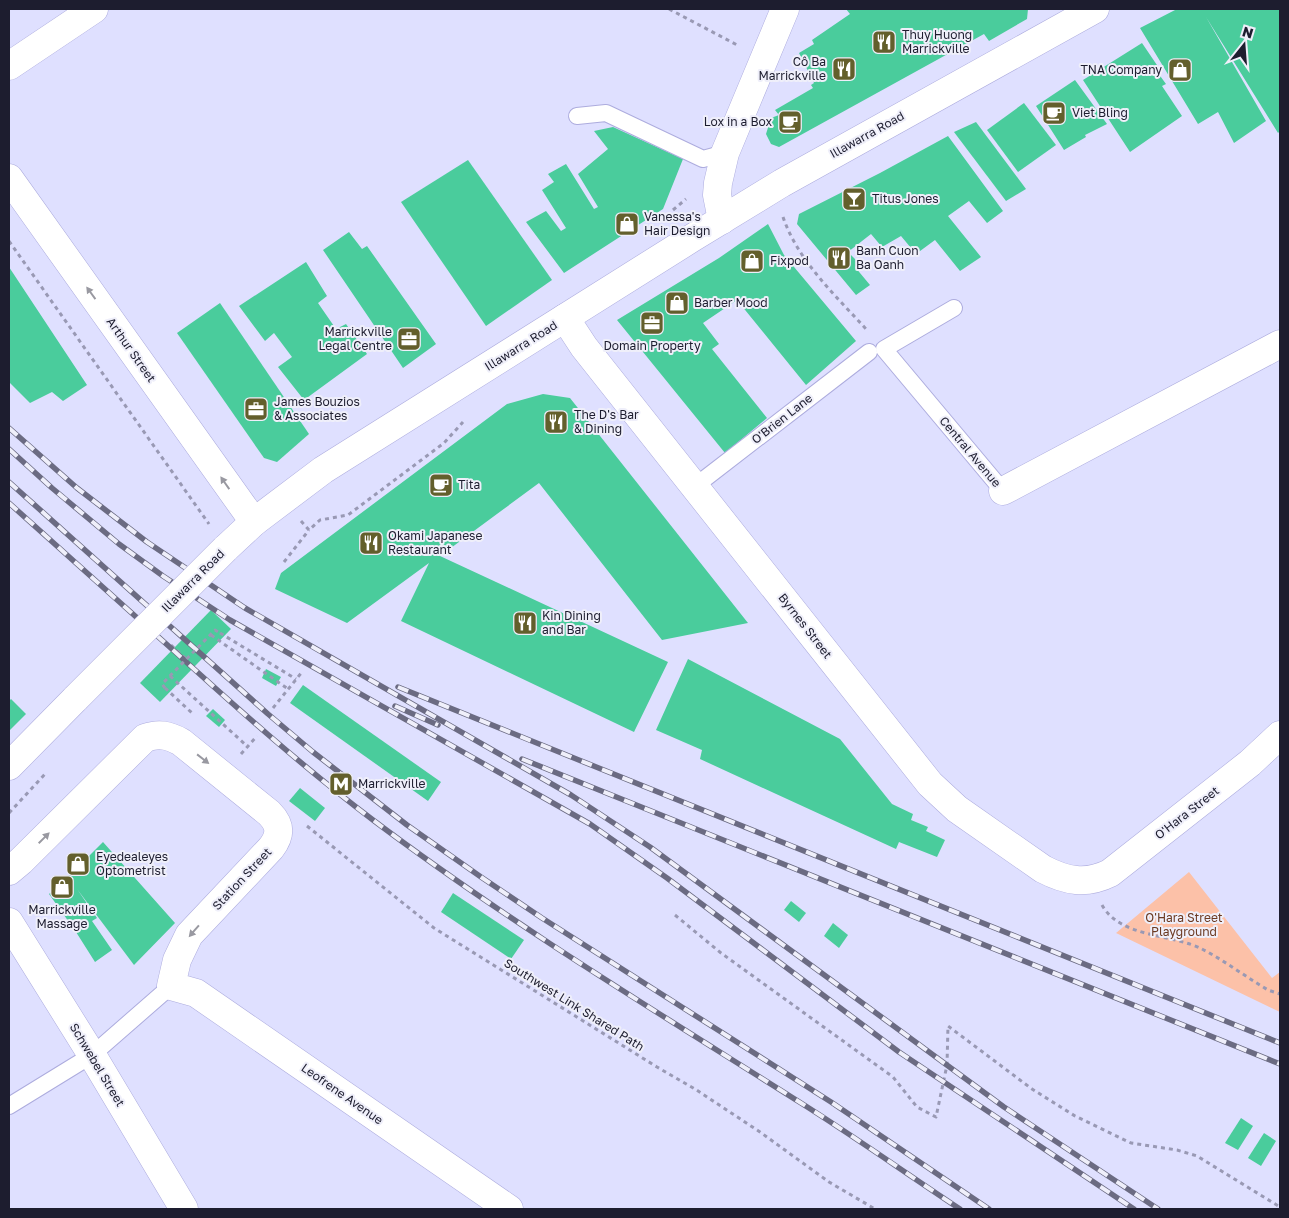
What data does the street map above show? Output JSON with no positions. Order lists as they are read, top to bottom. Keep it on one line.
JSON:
{"streets":{"street":["Illawarra Road","Arthur Street","Central Avenue","Byrnes Street","O'Hara Street","Station Street","Schwebel Street","Leofrene Avenue"],"lane":["O'Brien Lane"],"path":["Southwest Link Shared Path"]},"crossings":[["Illawarra Road","Arthur Street"],["Illawarra Road","Byrnes Street"],["O'Brien Lane","Central Avenue"],["O'Brien Lane","Byrnes Street"],["Byrnes Street","O'Hara Street"],["Station Street","Southwest Link Shared Path"],["Station Street","Leofrene Avenue"]],"one_way":["Arthur Street"],"parks":["O'Hara Street Playground"],"places":{"restaurant":["Thuy Huong Marrickville","Cô Ba Marrickville","Banh Cuon Ba Oanh","The D's Bar & Dining","Okami Japanese Restaurant","Kin Dining and Bar"],"shop":["TNA Company","Vanessa's Hair Design","Fixpod","Barber Mood","Eyedealeyes Optometrist","Marrickville Massage"],"cafe":["Viet Bling","Lox in a Box","Tita"],"bar":["Titus Jones"],"office":["Domain Property","Marrickville Legal Centre","James Bouzios & Associates"],"metro station":["Marrickville"]},"north":"top"}
